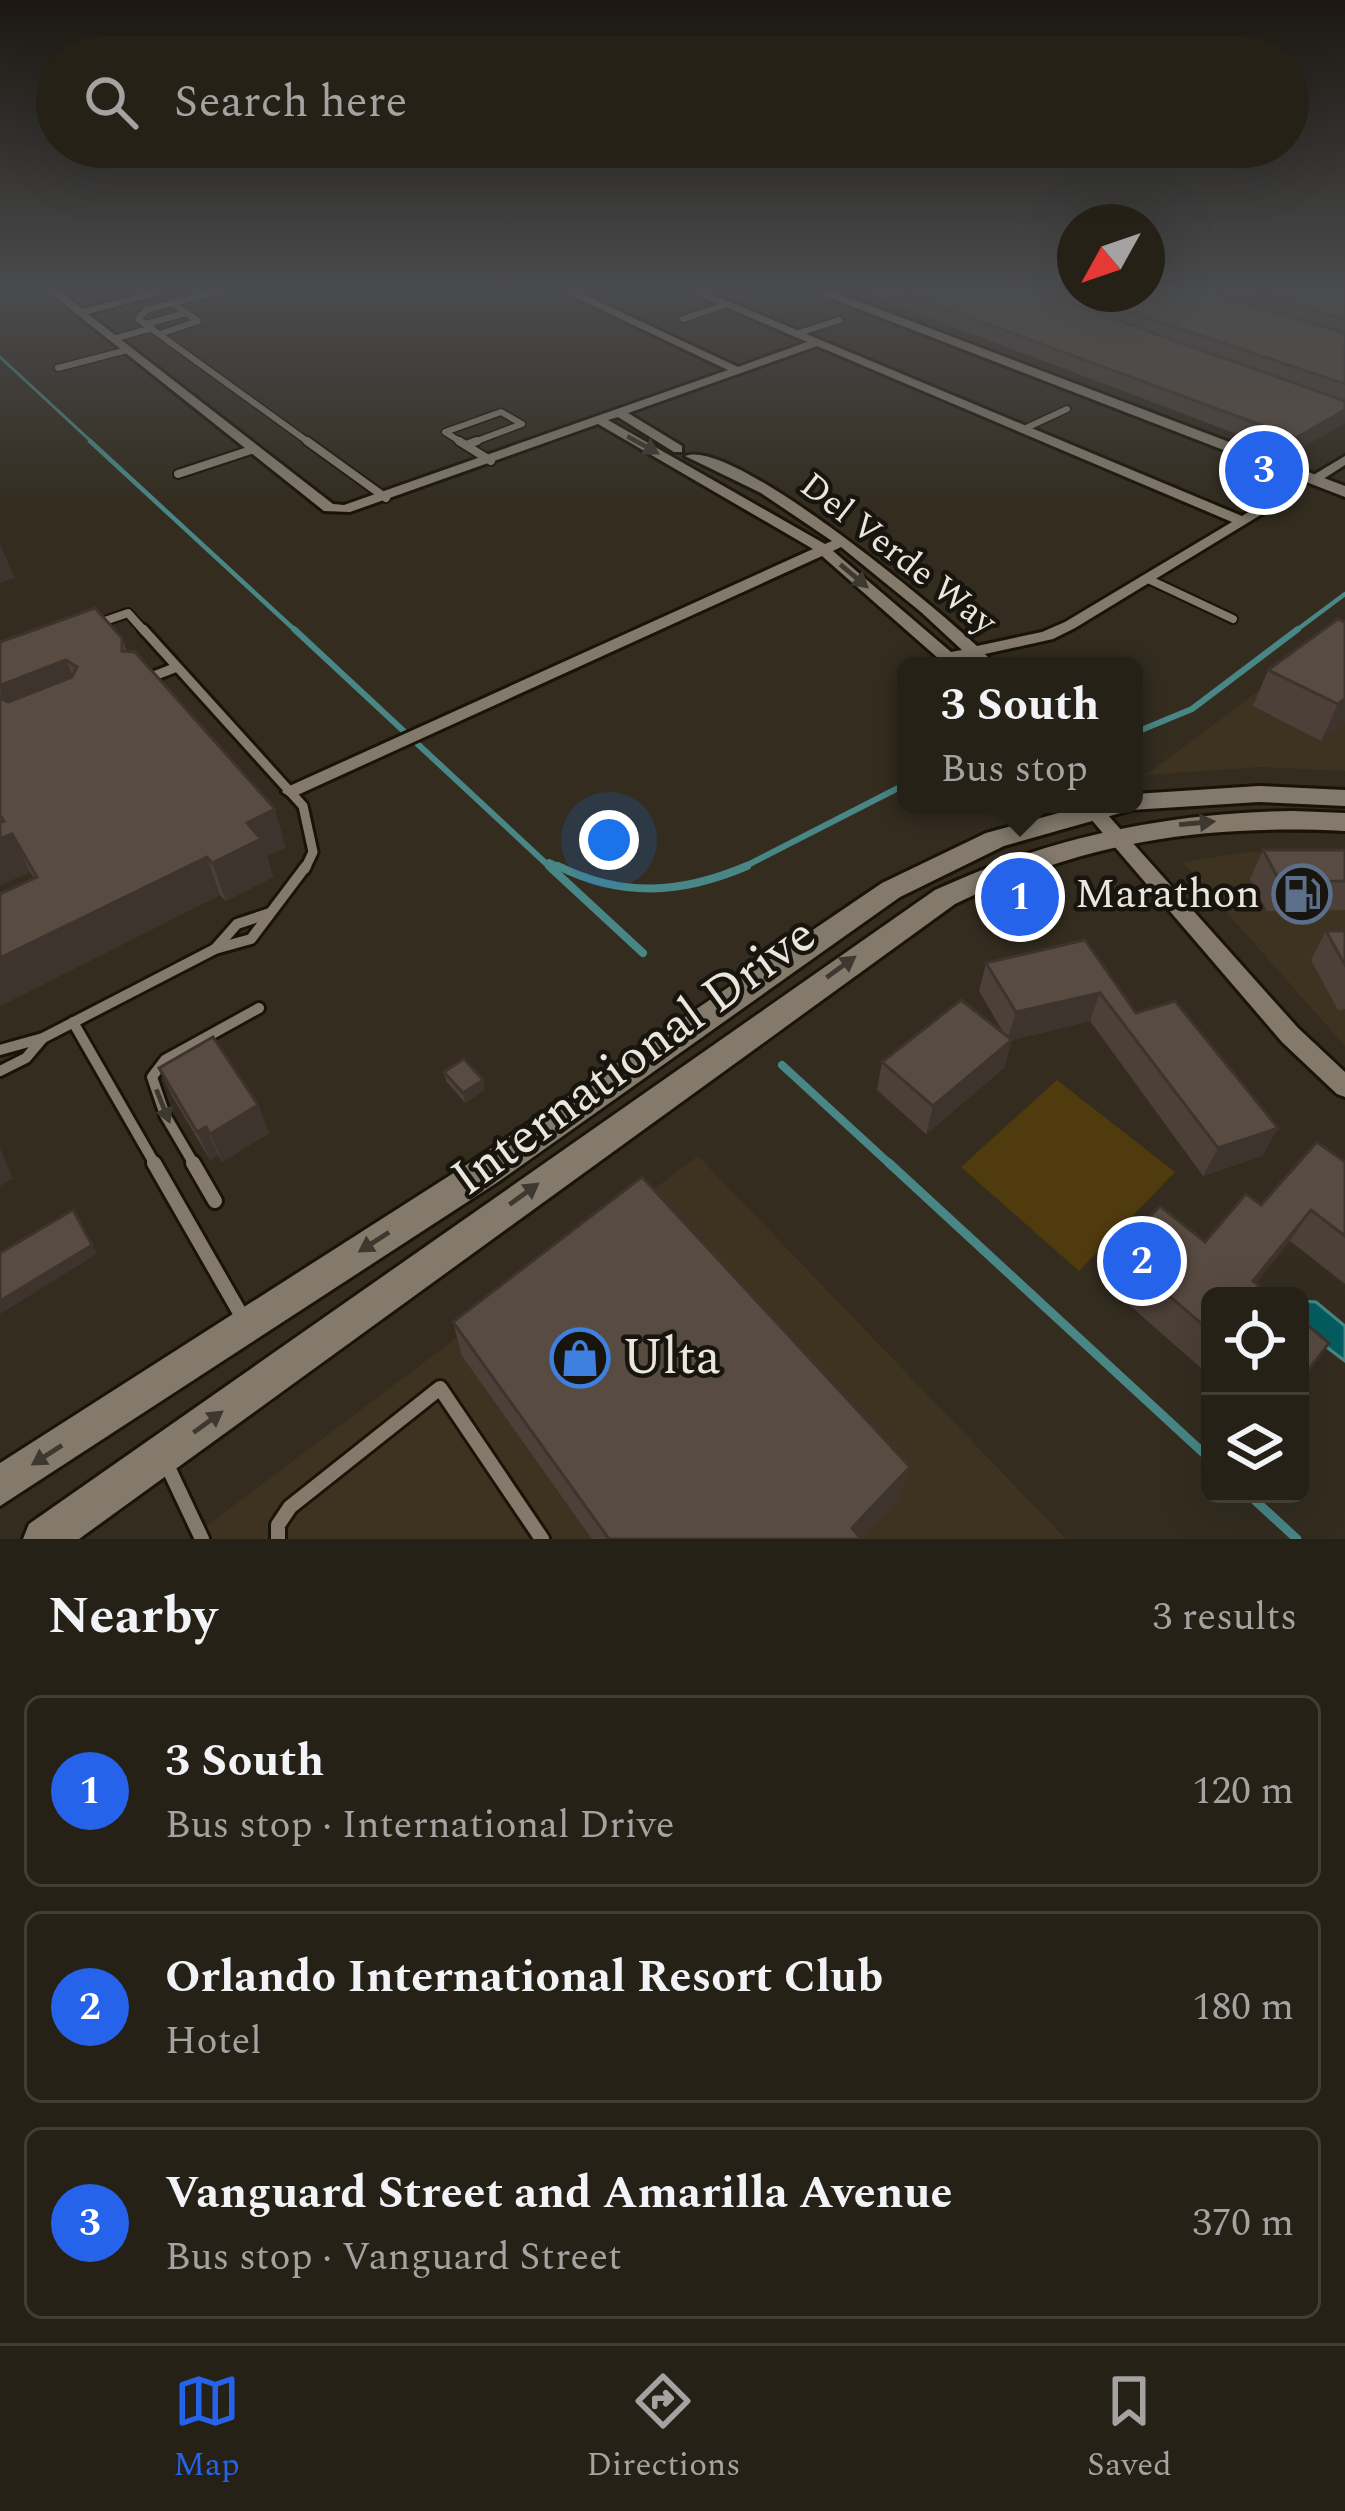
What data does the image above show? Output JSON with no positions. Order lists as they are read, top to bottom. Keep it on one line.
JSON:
{"streets":{"street":["Del Verde Way","International Drive"]},"places":{"fuel station":["Marathon"],"shop":["Ulta"]},"north":"bottom left","page":{"search":"Search here","pins":["3","1","2"],"popup":["3 South","Bus stop"],"heading":["Nearby","3 results"],"list":[{"mark":"1","name":"3 South","note":"Bus stop · International Drive","value":"120 m"},{"mark":"2","name":"Orlando International Resort Club","note":"Hotel","value":"180 m"},{"mark":"3","name":"Vanguard Street and Amarilla Avenue","note":"Bus stop · Vanguard Street","value":"370 m"}],"nav":["Map","Directions","Saved"]}}
